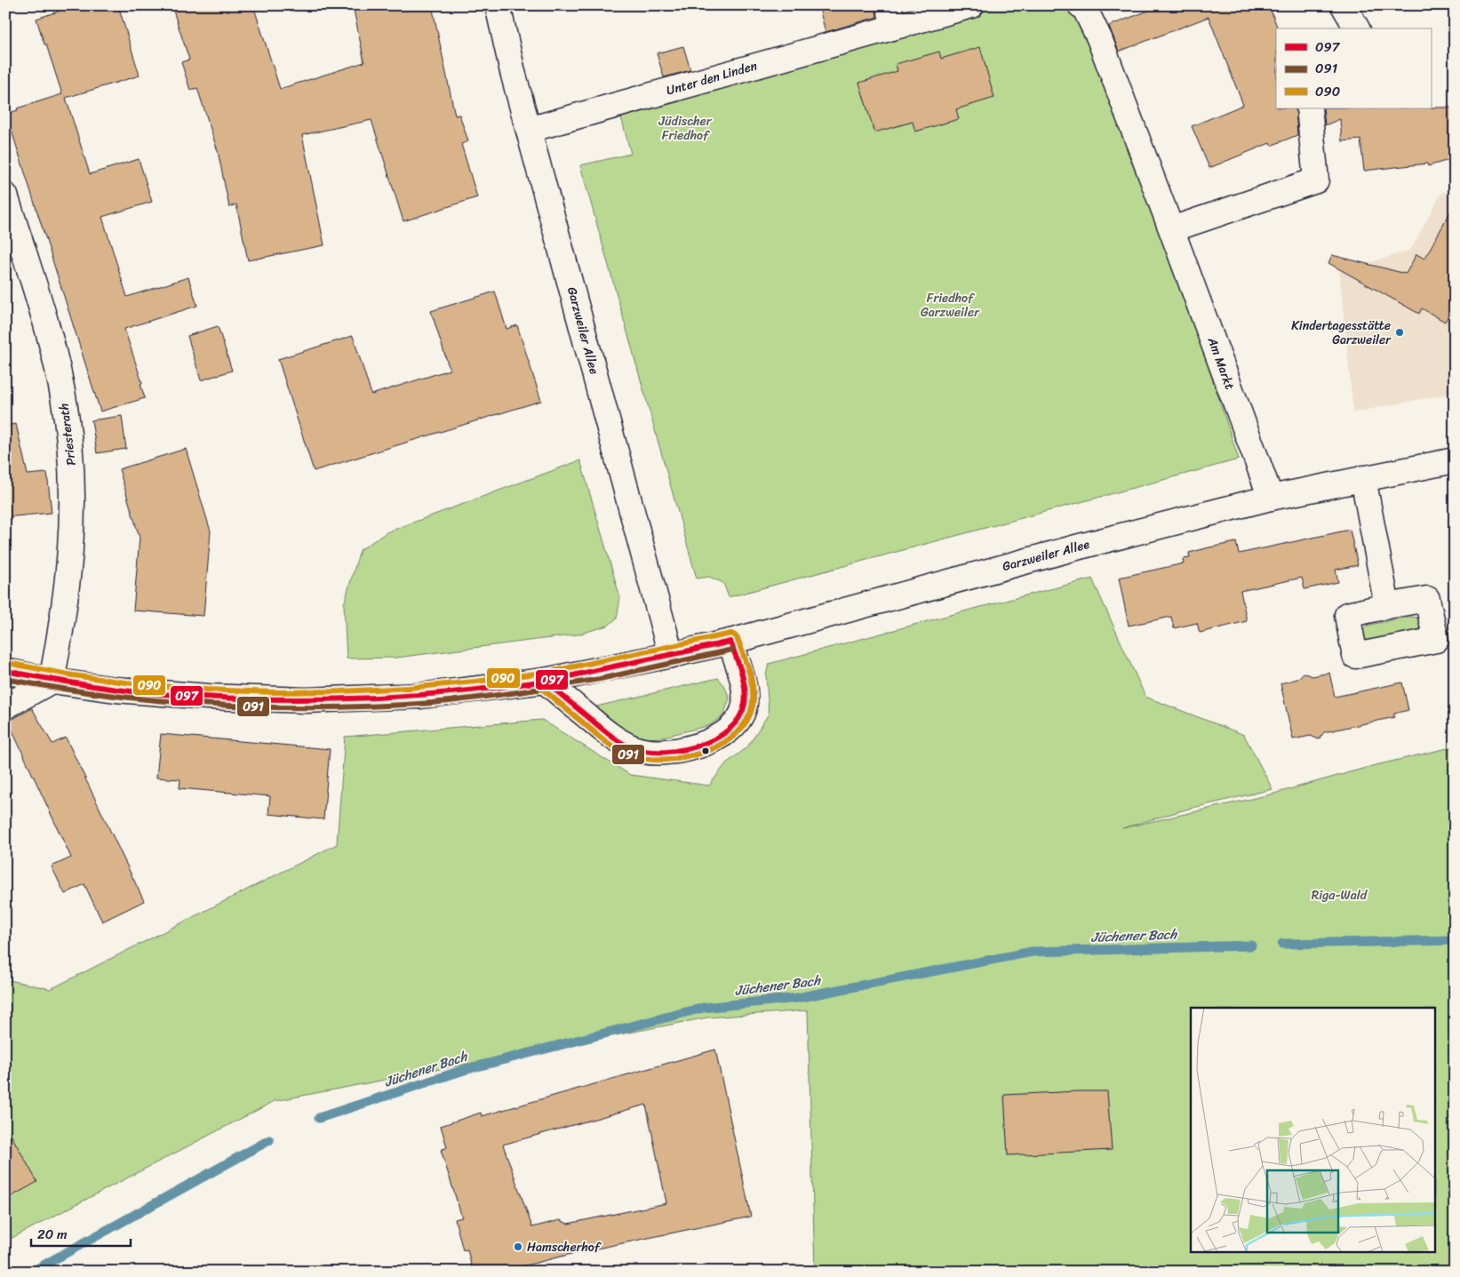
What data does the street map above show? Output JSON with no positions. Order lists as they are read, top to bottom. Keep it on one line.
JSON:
{"streets":{"street":["Unter den Linden","Garzweiler Allee","Am Markt","Priesterath"]},"crossings":[["Unter den Linden","Garzweiler Allee"],["Garzweiler Allee","Am Markt"],["Garzweiler Allee","Priesterath"]],"water":["Jüchener Bach"],"parks":["Jüdischer Friedhof","Friedhof Garzweiler","Riga-Wald"],"places":["Kindertagesstätte Garzweiler","Hamscherhof"],"lines":["transit line 090","transit line 091","transit line 097"],"legend":["097","091","090"],"scale_bar":"20 m"}
